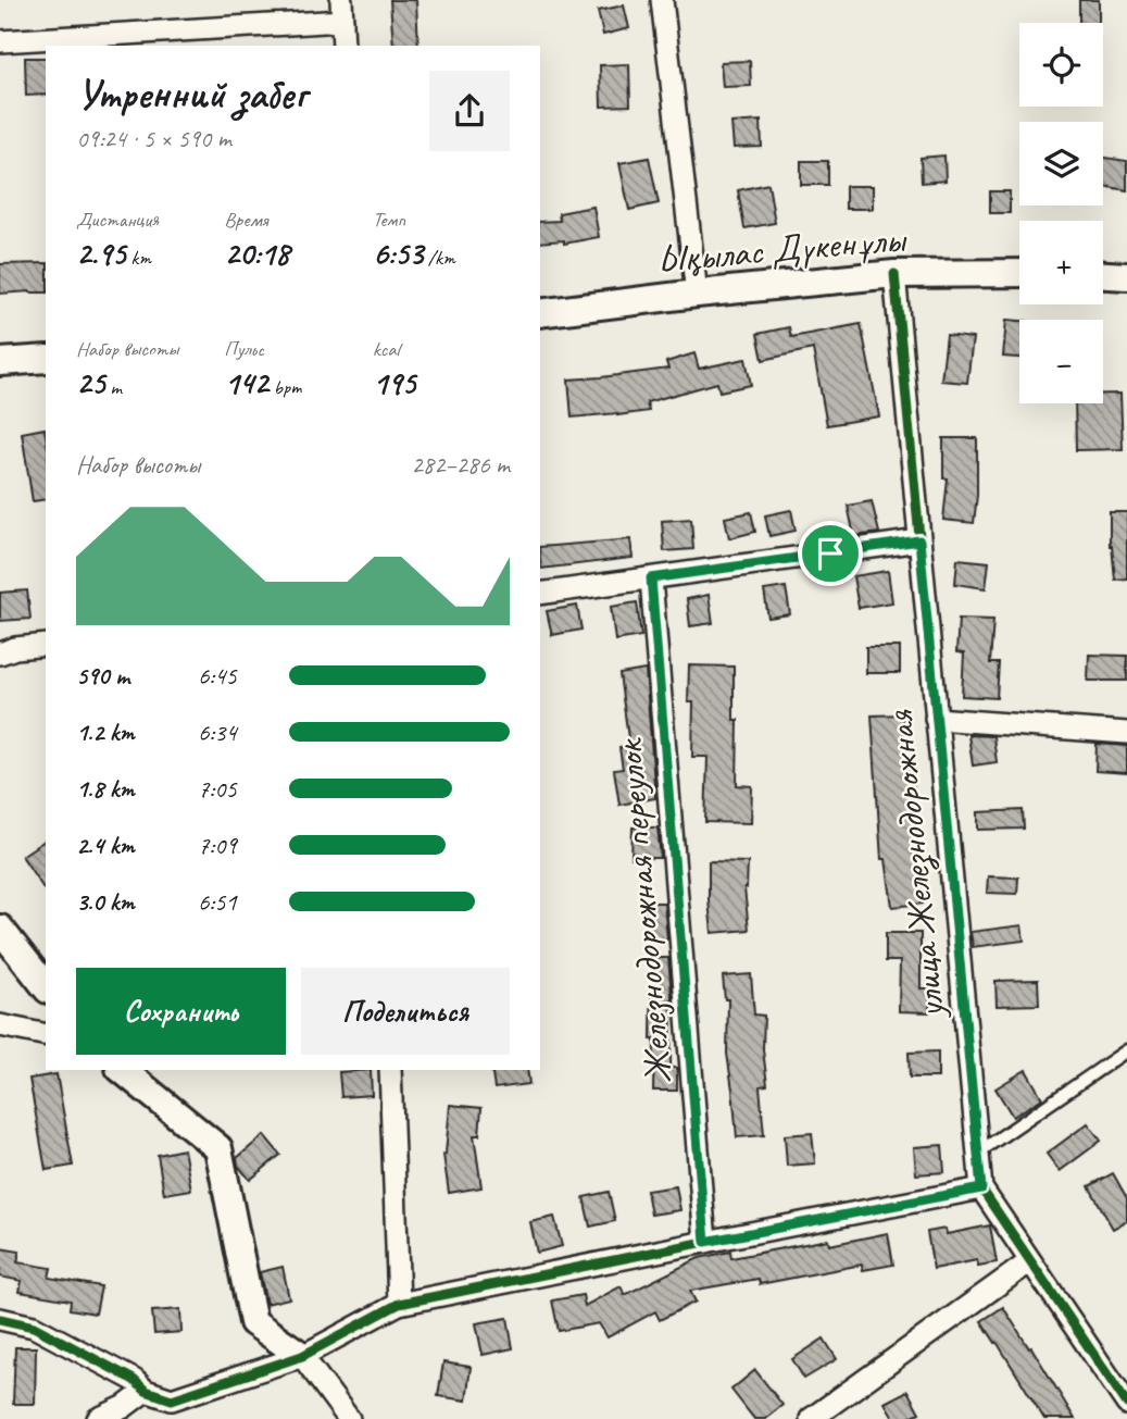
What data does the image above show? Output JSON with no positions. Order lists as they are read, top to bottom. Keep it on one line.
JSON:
{"streets":{"street":["Ықылас Дүкенұлы","улица Железнодорожная","Железнодорожная переулок"]},"crossings":[["Ықылас Дүкенұлы","улица Железнодорожная"]],"page":{"map_buttons":["+","−"],"heading":["Утренний забег","09:24 · 5 × 590 m"],"stats":[["Дистанция","2.95 km"],["Время","20:18"],["Темп","6:53 /km"],["Набор высоты","25 m"],["Пульс","142 bpm"],["kcal","195"]],"chart":["Набор высоты","282–286 m"],"list":[{"name":"590 m","note":"6:45"},{"name":"1.2 km","note":"6:34"},{"name":"1.8 km","note":"7:05"},{"name":"2.4 km","note":"7:09"},{"name":"3.0 km","note":"6:51"}],"buttons":["Сохранить","Поделиться"]}}
